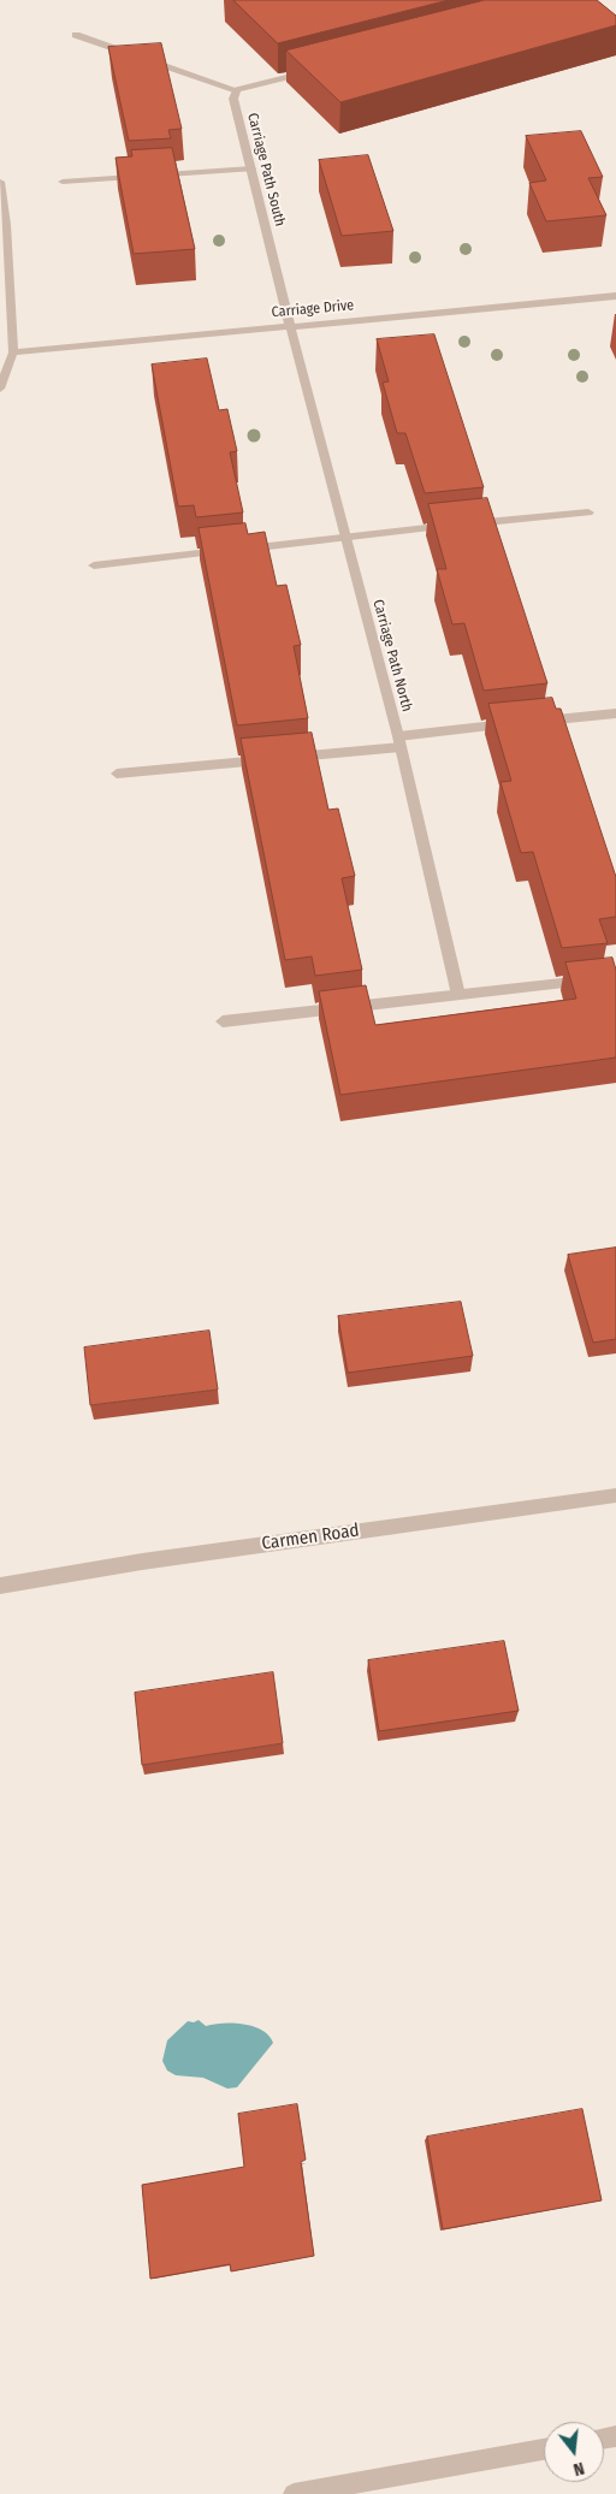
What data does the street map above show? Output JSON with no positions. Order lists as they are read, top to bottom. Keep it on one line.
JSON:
{"streets":{"street":["Carriage Path South","Carriage Drive","Carriage Path North","Carmen Road"]},"crossings":[["Carriage Path South","Carriage Drive"],["Carriage Path South","Carriage Path North"],["Carriage Drive","Carriage Path North"]],"north":"bottom"}
